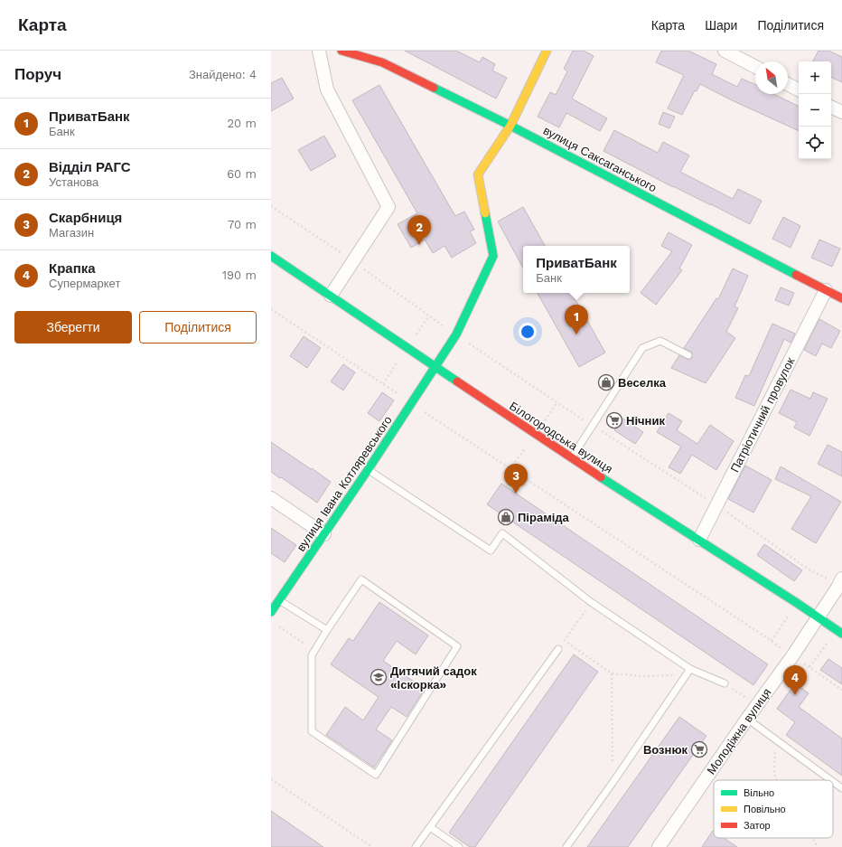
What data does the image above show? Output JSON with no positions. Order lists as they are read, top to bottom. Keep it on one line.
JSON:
{"streets":{"street":["вулиця Саксаганського","Патріотичний провулок","Білогородська вулиця","вулиця Івана Котляревського","Молодіжна вулиця"]},"crossings":[["вулиця Саксаганського","Патріотичний провулок"],["вулиця Саксаганського","вулиця Івана Котляревського"],["Патріотичний провулок","Білогородська вулиця"],["Білогородська вулиця","вулиця Івана Котляревського"],["Білогородська вулиця","Молодіжна вулиця"]],"places":{"shop":["Веселка","Піраміда"],"supermarket":["Нічник","Вознюк"],"school or university":["Дитячий садок «Іскорка»"]},"legend":["Вільно","Повільно","Затор"],"north":"top left","page":{"header":"Карта","nav":["Карта","Шари","Поділитися"],"heading":["Поруч","Знайдено: 4"],"map_buttons":["+","−"],"list":[{"mark":"1","name":"ПриватБанк","note":"Банк","value":"20 m"},{"mark":"2","name":"Відділ РАГС","note":"Установа","value":"60 m"},{"mark":"3","name":"Скарбниця","note":"Магазин","value":"70 m"},{"mark":"4","name":"Крапка","note":"Супермаркет","value":"190 m"}],"pins":["2","1","3","4"],"popup":["ПриватБанк","Банк"],"buttons":["Зберегти","Поділитися"]}}
